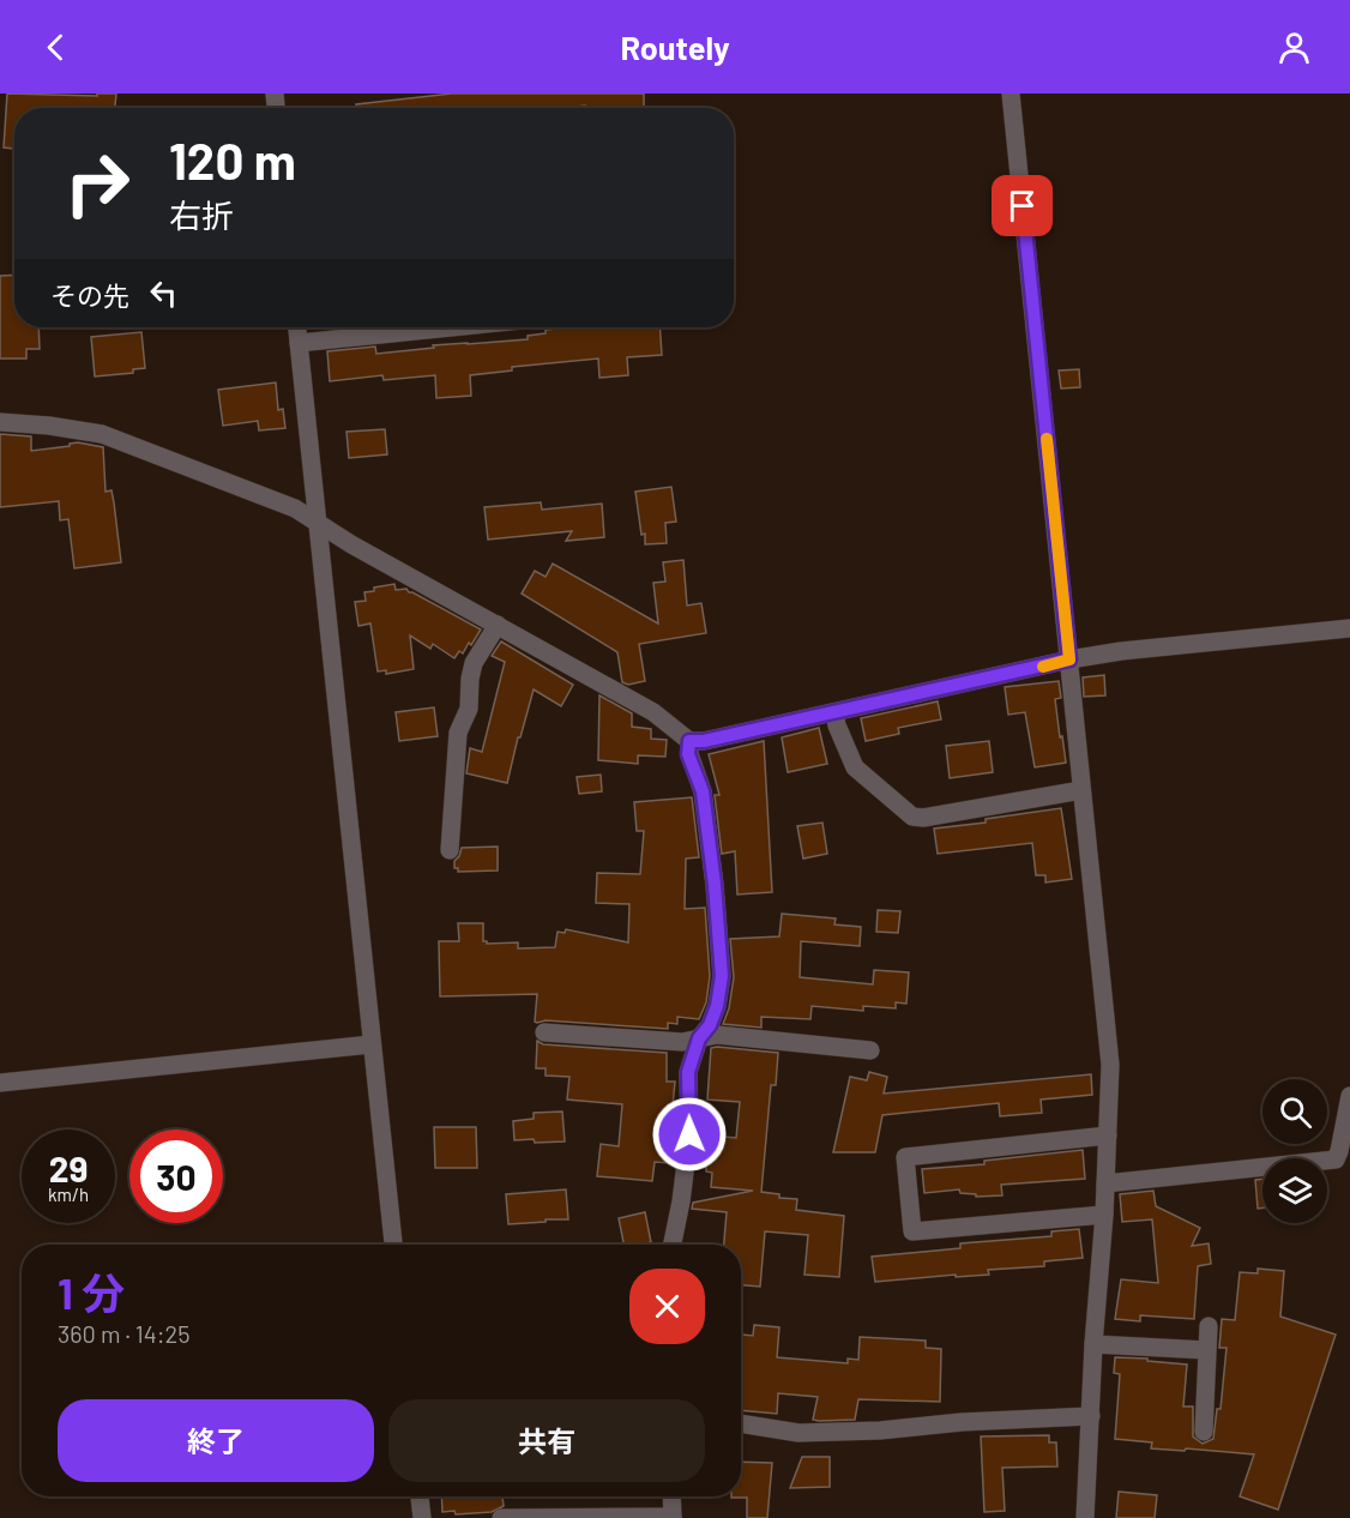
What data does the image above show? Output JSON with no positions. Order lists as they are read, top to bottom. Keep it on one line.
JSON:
{"page":{"header":"Routely","turn":["120 m","右折"],"then":"その先","speed":"29 km/h","limit":"30","heading":["1 分","360 m · 14:25"],"buttons":["終了","共有"]}}
